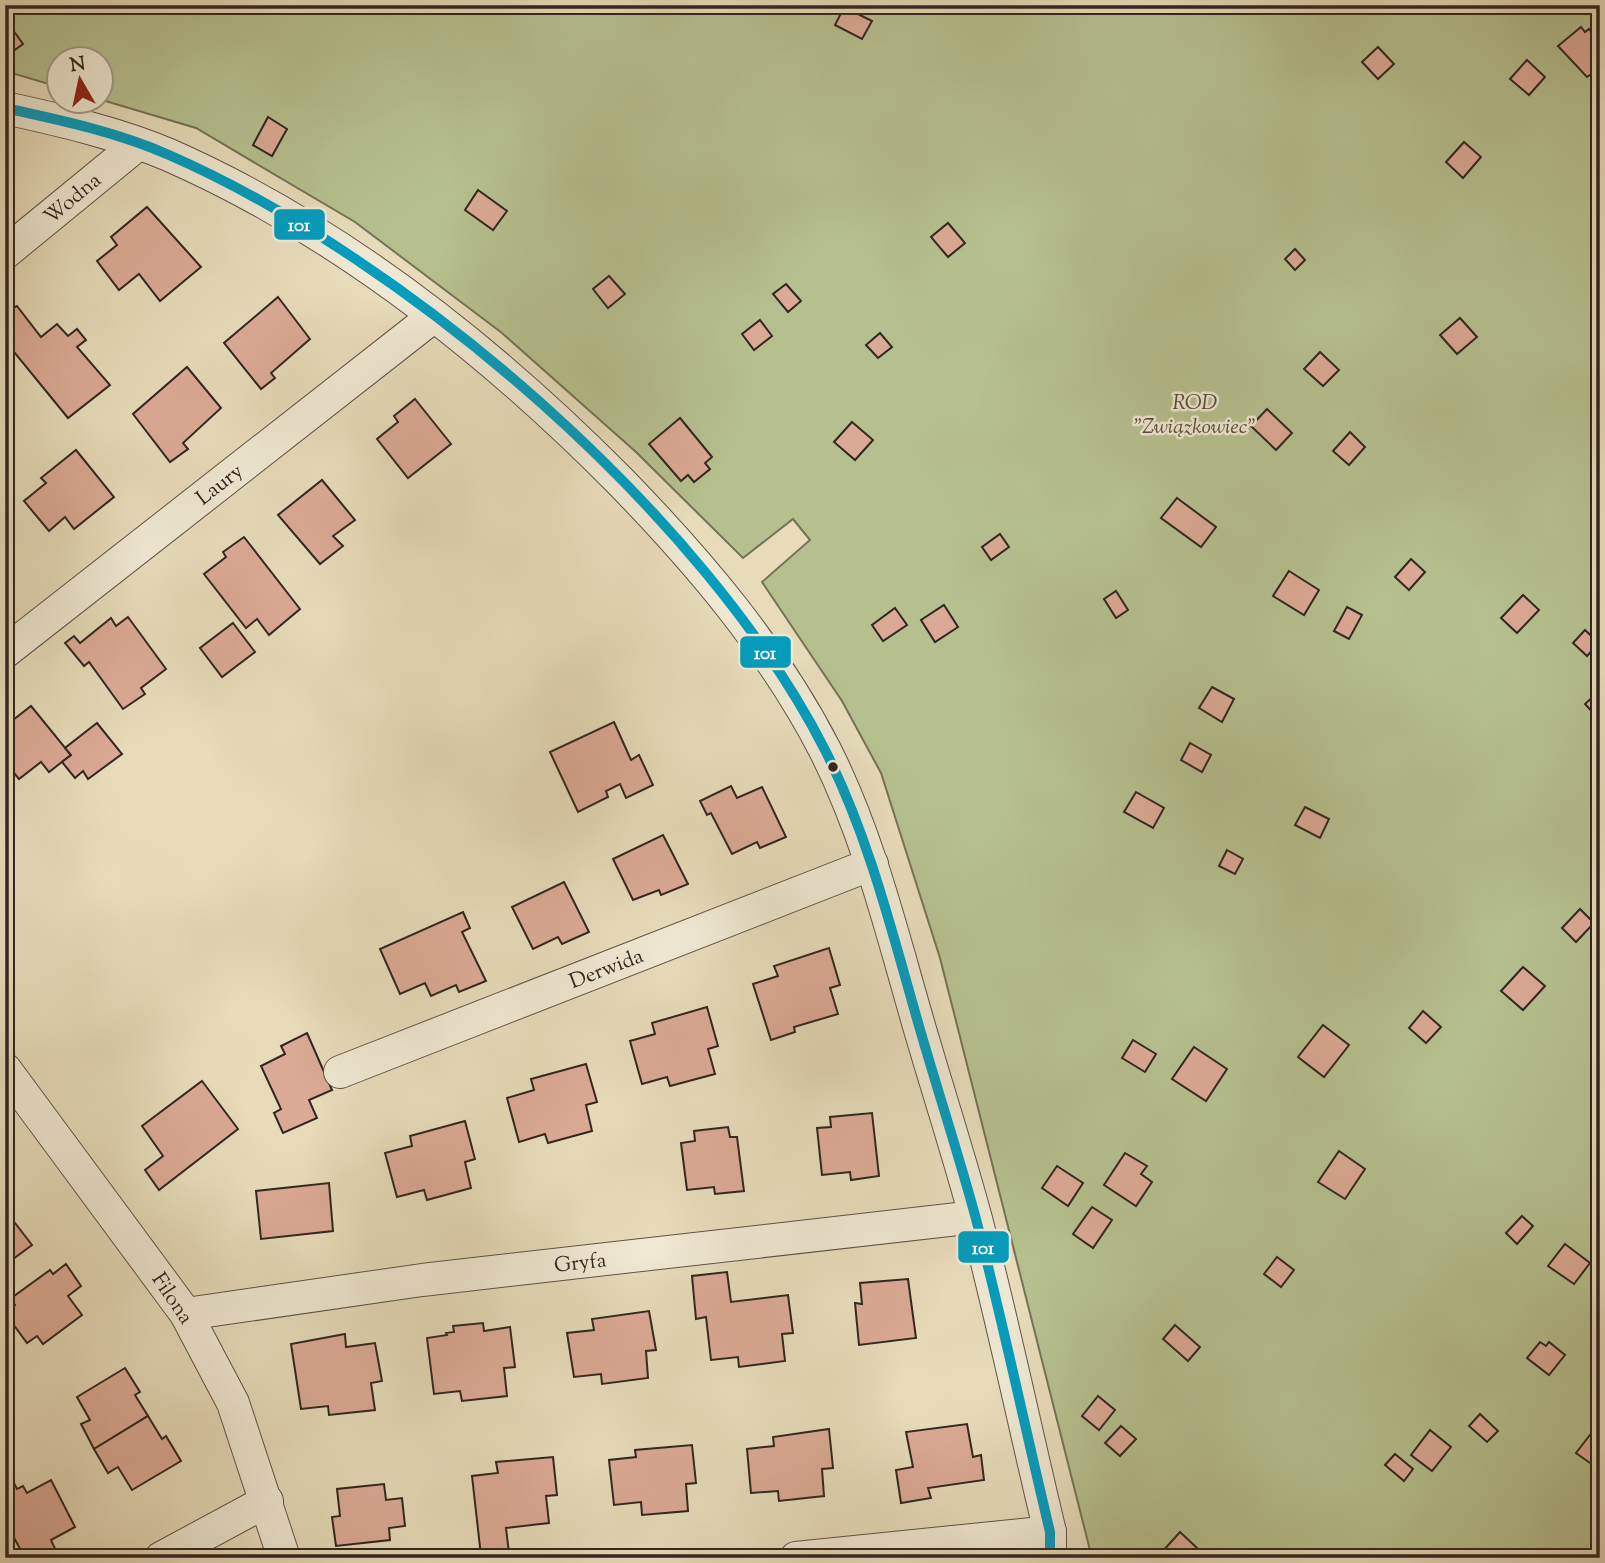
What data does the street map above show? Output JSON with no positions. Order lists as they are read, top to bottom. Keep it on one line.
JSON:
{"streets":{"street":["Wodna","Laury","Derwida","Gryfa","Filona"]},"crossings":[["Gryfa","Filona"]],"parks":["ROD \"Związkowiec\""],"lines":["transit line 101"],"north":"top"}
